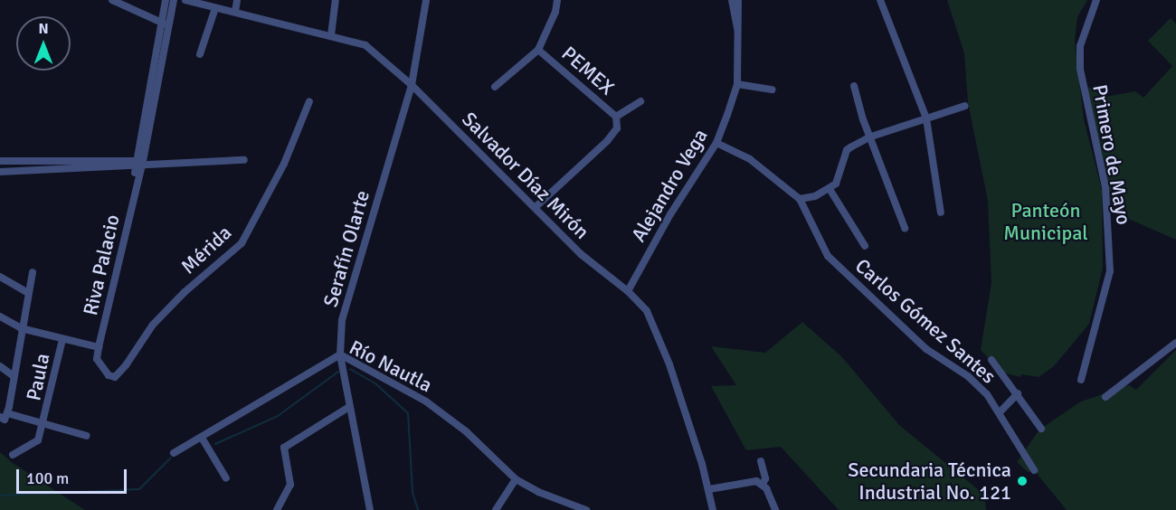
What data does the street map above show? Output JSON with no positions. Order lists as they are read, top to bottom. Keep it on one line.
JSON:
{"streets":{"street":["PEMEX","Primero de Mayo","Salvador Díaz Mirón","Alejandro Vega","Serafín Olarte","Mérida","Riva Palacio","Carlos Gómez Santes","Río Nautla","Paula"]},"crossings":[["Salvador Díaz Mirón","Alejandro Vega"],["Salvador Díaz Mirón","Serafín Olarte"],["Alejandro Vega","Carlos Gómez Santes"],["Serafín Olarte","Río Nautla"],["Mérida","Riva Palacio"],["Riva Palacio","Paula"]],"parks":["Panteón Municipal"],"places":["Secundaria Técnica Industrial No. 121"],"scale_bar":"100 m","north":"top"}
